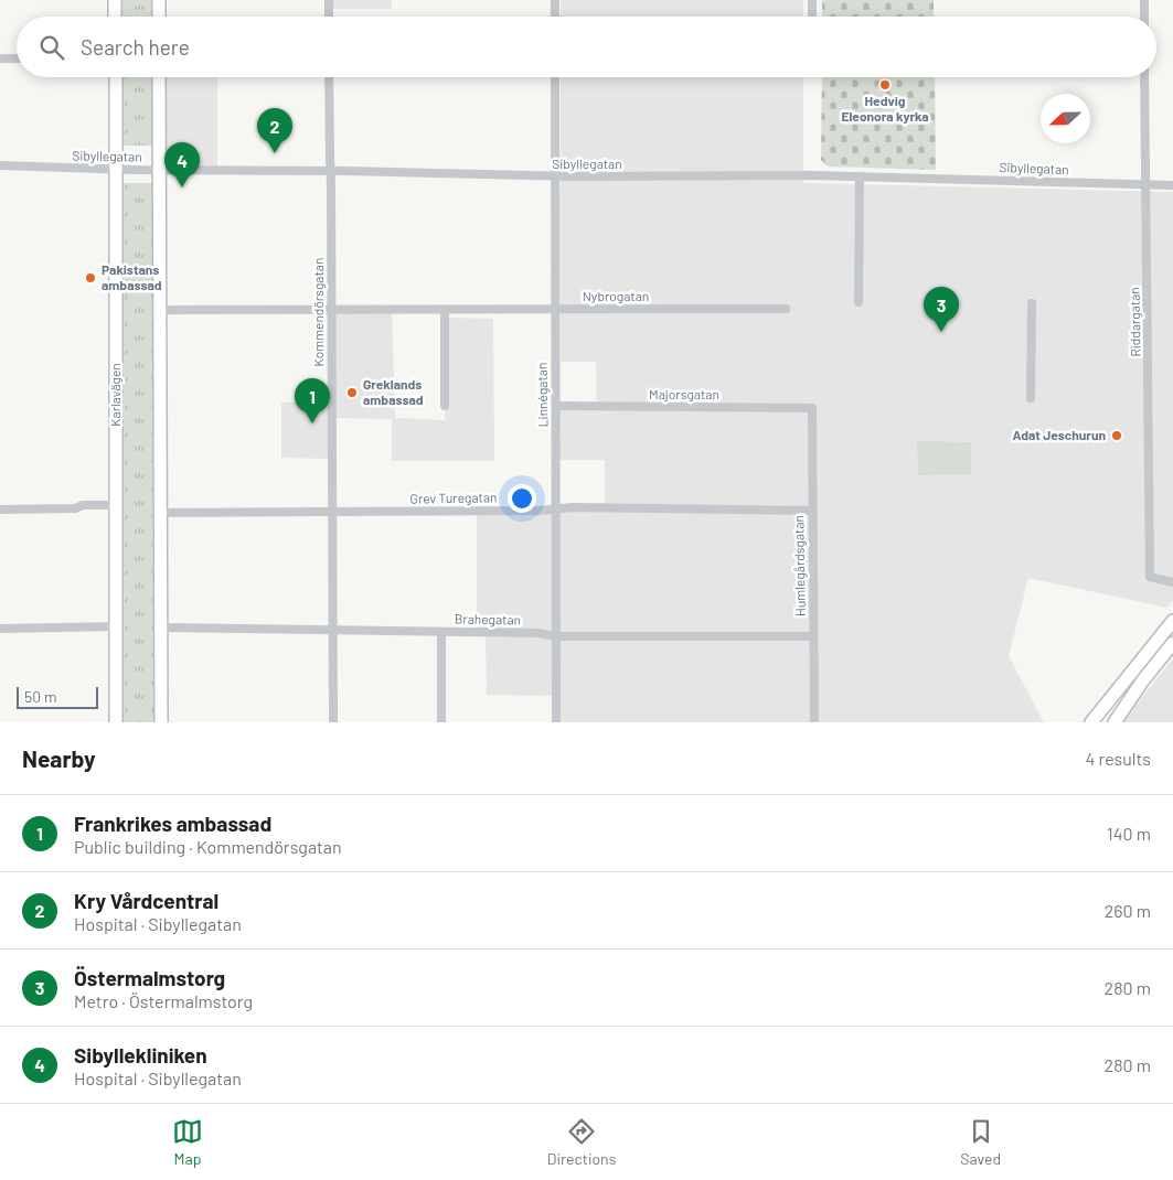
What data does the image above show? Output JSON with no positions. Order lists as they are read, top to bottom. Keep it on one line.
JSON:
{"streets":{"street":["Sibyllegatan","Nybrogatan","Kommendörsgatan","Riddargatan","Karlavägen","Linnégatan","Majorsgatan","Grev Turegatan","Humlegårdsgatan","Brahegatan"]},"crossings":[["Sibyllegatan","Kommendörsgatan"],["Sibyllegatan","Riddargatan"],["Sibyllegatan","Karlavägen"],["Sibyllegatan","Linnégatan"],["Nybrogatan","Kommendörsgatan"],["Nybrogatan","Linnégatan"],["Kommendörsgatan","Grev Turegatan"],["Kommendörsgatan","Brahegatan"],["Linnégatan","Majorsgatan"],["Linnégatan","Grev Turegatan"],["Linnégatan","Brahegatan"],["Majorsgatan","Humlegårdsgatan"],["Grev Turegatan","Humlegårdsgatan"],["Humlegårdsgatan","Brahegatan"]],"places":["Hedvig Eleonora kyrka","Pakistans ambassad","Greklands ambassad","Adat Jeschurun"],"scale_bar":"50 m","north":"left","page":{"search":"Search here","pins":["2","4","3","1"],"scale":"50 m","heading":["Nearby","4 results"],"list":[{"mark":"1","name":"Frankrikes ambassad","note":"Public building · Kommendörsgatan","value":"140 m"},{"mark":"2","name":"Kry Vårdcentral","note":"Hospital · Sibyllegatan","value":"260 m"},{"mark":"3","name":"Östermalmstorg","note":"Metro · Östermalmstorg","value":"280 m"},{"mark":"4","name":"Sibyllekliniken","note":"Hospital · Sibyllegatan","value":"280 m"}],"nav":["Map","Directions","Saved"]}}
